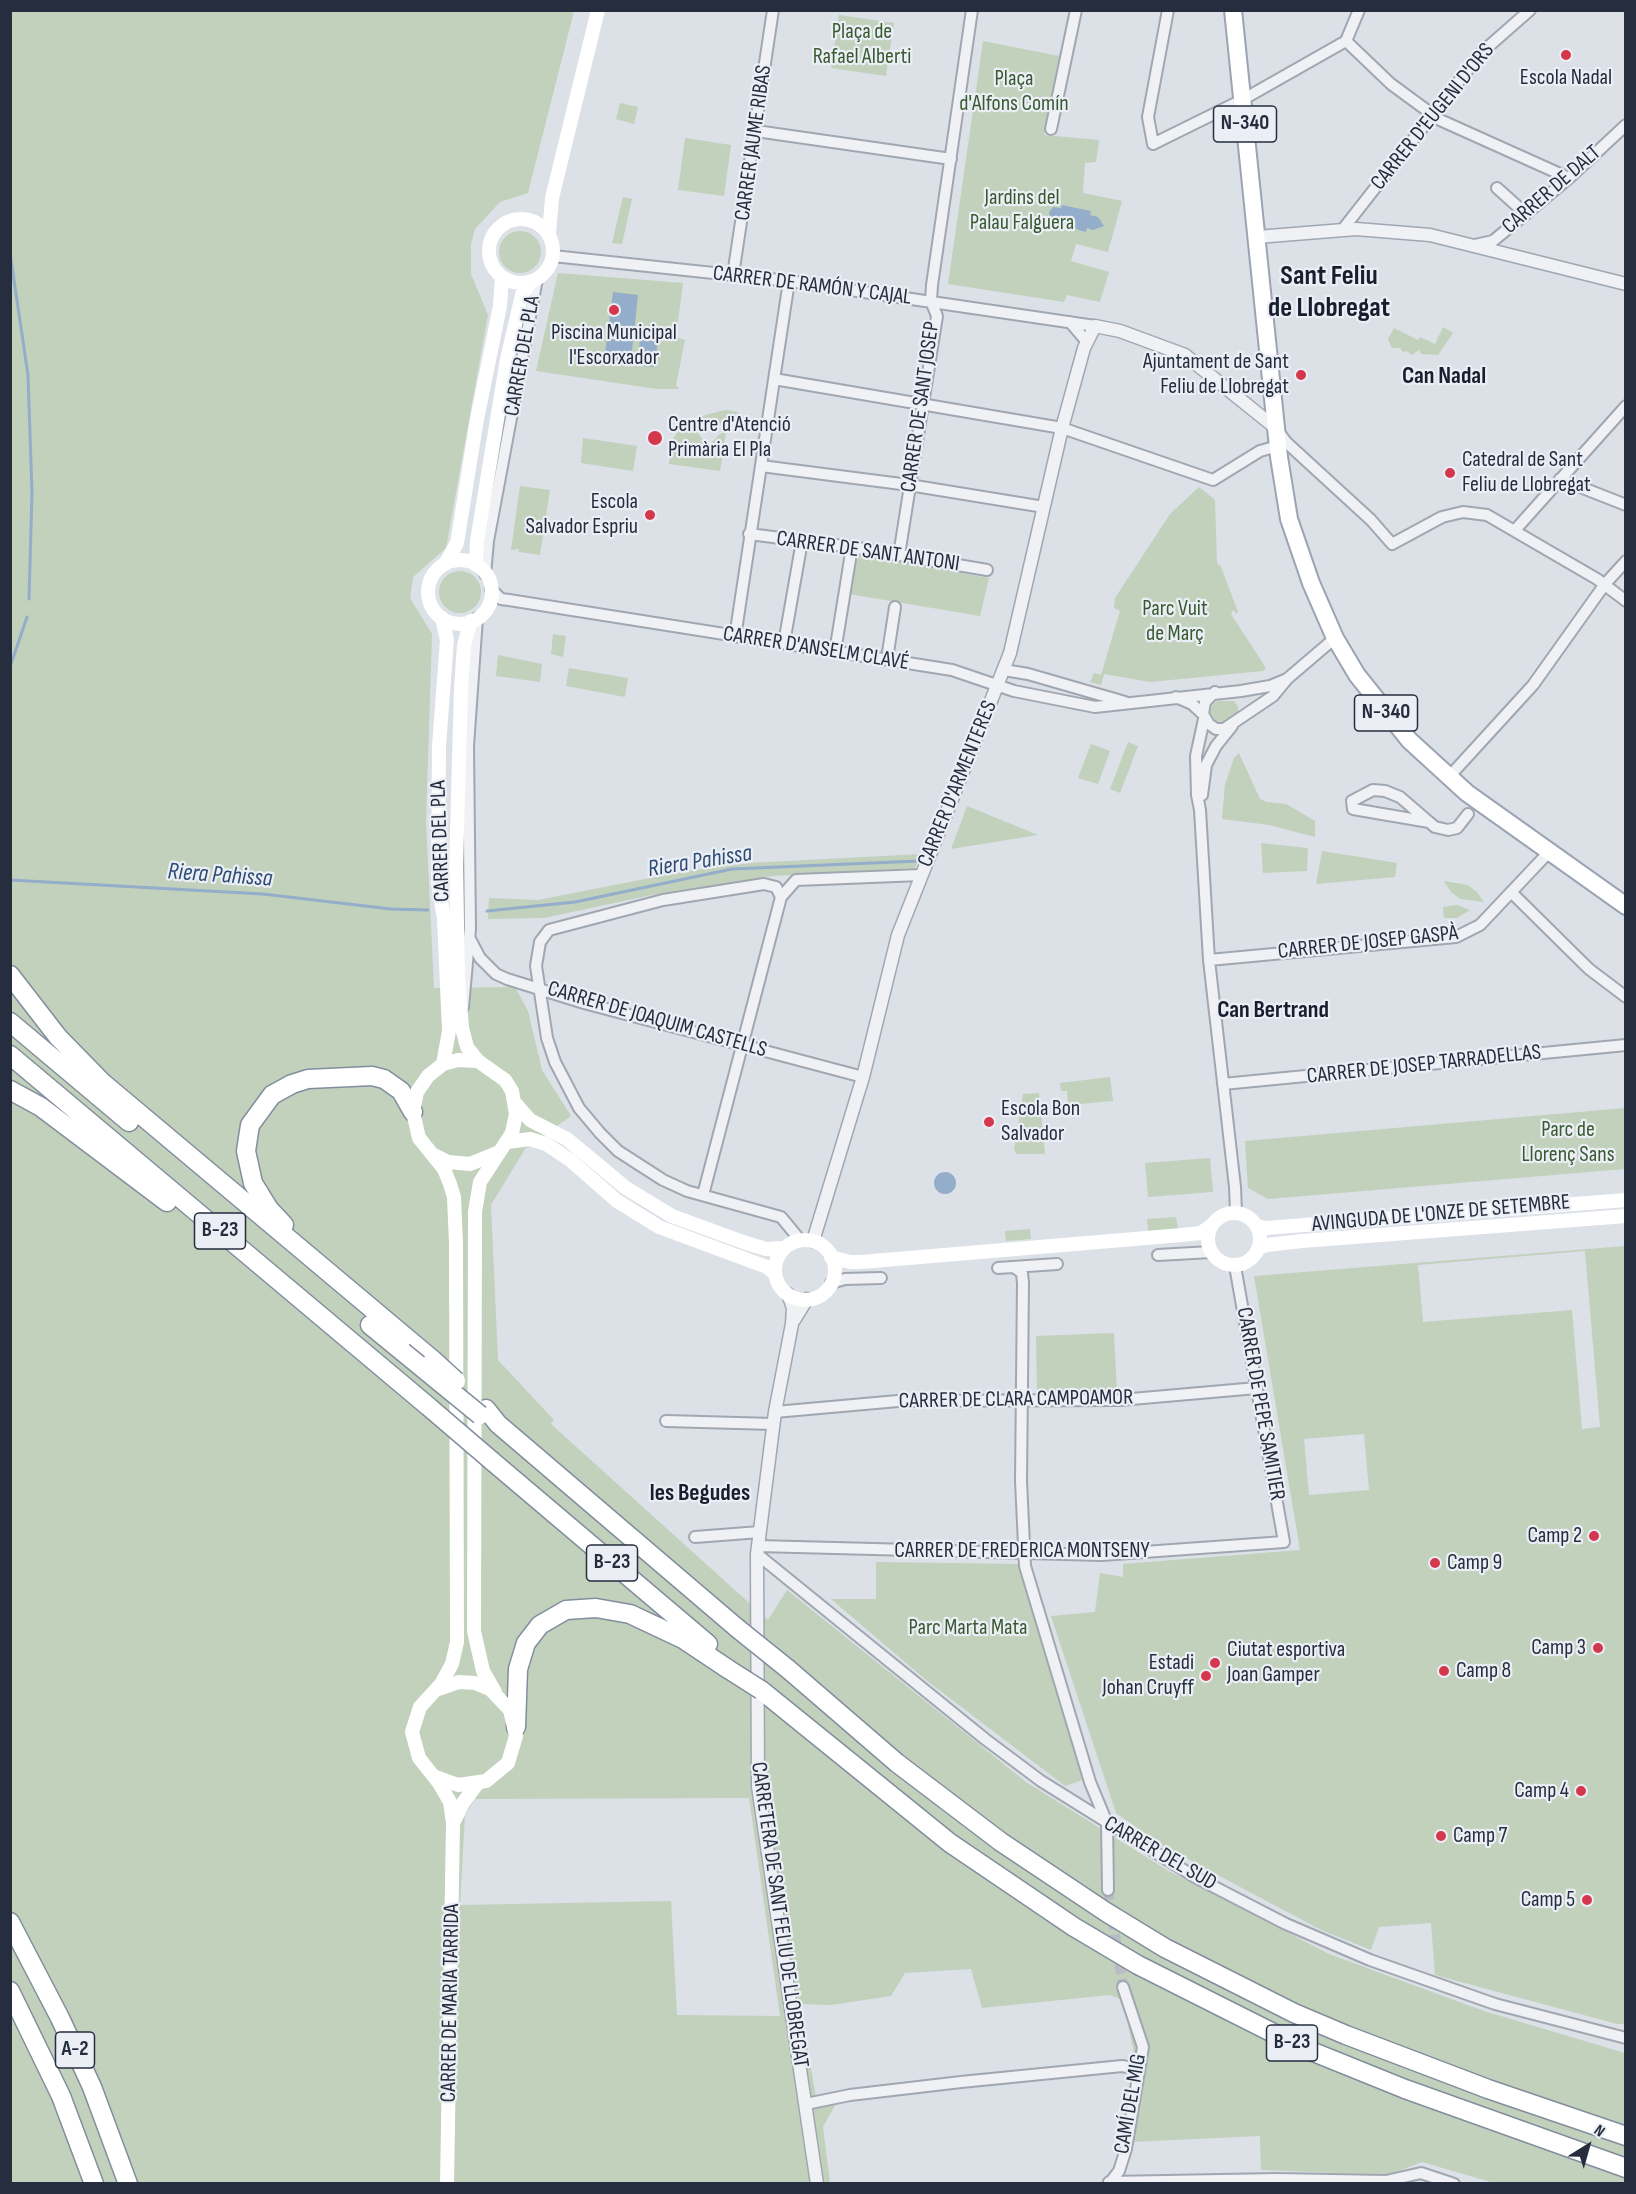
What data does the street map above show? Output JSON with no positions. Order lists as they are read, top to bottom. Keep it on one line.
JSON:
{"streets":{"highway":["B-23","A-2"],"main road":["N-340","CARRER DEL PLA","AVINGUDA DE L'ONZE DE SETEMBRE","CARRER DE MARIA TARRIDA"],"street":["CARRER D'EUGENI D'ORS","CARRER JAUME RIBAS","CARRER DE DALT","CARRER DE RAMÓN Y CAJAL","CARRER DE SANT JOSEP","CARRER DE SANT ANTONI","CARRER D'ANSELM CLAVÉ","CARRER D'ARMENTERES","CARRER DE JOSEP GASPÀ","CARRER DE JOAQUIM CASTELLS","CARRER DE JOSEP TARRADELLAS","CARRER DE CLARA CAMPOAMOR","CARRER DE PEPE SAMITIER","CARRER DE FREDERICA MONTSENY","CARRER DEL SUD","CARRETERA DE SANT FELIU DE LLOBREGAT","CAMÍ DEL MIG"]},"crossings":[["N-340","CARRER DE RAMÓN Y CAJAL"],["N-340","CARRER DE JOSEP GASPÀ"],["CARRER JAUME RIBAS","CARRER DE RAMÓN Y CAJAL"],["CARRER DE RAMÓN Y CAJAL","CARRER DEL PLA"],["CARRER DE RAMÓN Y CAJAL","CARRER DE SANT JOSEP"],["CARRER DE RAMÓN Y CAJAL","CARRER D'ARMENTERES"],["CARRER DEL PLA","CARRER D'ANSELM CLAVÉ"],["CARRER DEL PLA","CARRER DE JOAQUIM CASTELLS"],["CARRER DE SANT JOSEP","CARRER DE SANT ANTONI"],["CARRER D'ANSELM CLAVÉ","CARRER D'ARMENTERES"],["CARRER D'ARMENTERES","CARRER DE JOAQUIM CASTELLS"],["CARRER D'ARMENTERES","CARRETERA DE SANT FELIU DE LLOBREGAT"],["AVINGUDA DE L'ONZE DE SETEMBRE","CARRER DE PEPE SAMITIER"],["CARRER DE CLARA CAMPOAMOR","CARRER DE PEPE SAMITIER"],["CARRER DE CLARA CAMPOAMOR","CARRETERA DE SANT FELIU DE LLOBREGAT"],["CARRER DE PEPE SAMITIER","CARRER DE FREDERICA MONTSENY"],["CARRER DE FREDERICA MONTSENY","CARRER DEL SUD"],["CARRER DE FREDERICA MONTSENY","CARRETERA DE SANT FELIU DE LLOBREGAT"],["CARRER DEL SUD","CARRETERA DE SANT FELIU DE LLOBREGAT"]],"districts":["Sant Feliu de Llobregat","Can Nadal","Can Bertrand","les Begudes"],"water":["Riera Pahissa"],"parks":["Plaça de Rafael Alberti","Plaça d'Alfons Comín","Jardins del Palau Falguera","Parc Vuit de Març","Parc de Llorenç Sans","Parc Marta Mata"],"places":["Escola Nadal","Piscina Municipal l'Escorxador","Ajuntament de Sant Feliu de Llobregat","Centre d'Atenció Primària El Pla","Catedral de Sant Feliu de Llobregat","Escola Salvador Espriu","Escola Bon Salvador","Camp 2","Camp 9","Camp 3","Ciutat esportiva Joan Gamper","Camp 8","Estadi Johan Cruyff","Camp 4","Camp 7","Camp 5"],"north":"top right"}
